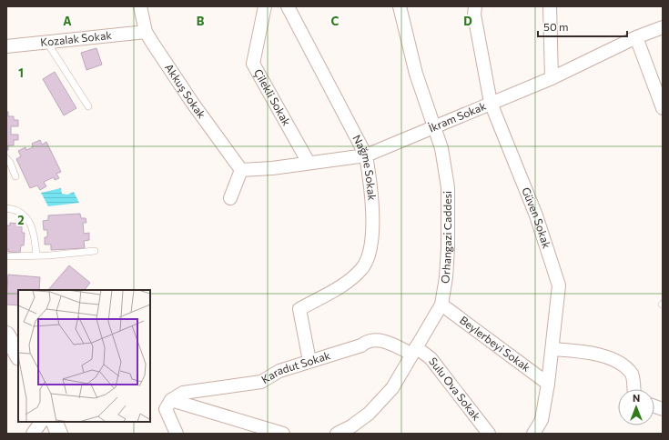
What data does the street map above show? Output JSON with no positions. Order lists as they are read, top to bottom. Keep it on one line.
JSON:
{"streets":{"street":["Kozalak Sokak","Akkuş Sokak","Çilekli Sokak","İkram Sokak","Nağme Sokak","Güven Sokak","Orhangazi Caddesi","Beylerbeyi Sokak","Karadut Sokak","Sulu Ova Sokak"]},"crossings":[["Kozalak Sokak","Akkuş Sokak"],["Akkuş Sokak","İkram Sokak"],["Çilekli Sokak","İkram Sokak"],["İkram Sokak","Nağme Sokak"],["İkram Sokak","Güven Sokak"],["İkram Sokak","Orhangazi Caddesi"],["Nağme Sokak","Karadut Sokak"],["Güven Sokak","Beylerbeyi Sokak"],["Orhangazi Caddesi","Beylerbeyi Sokak"],["Orhangazi Caddesi","Karadut Sokak"],["Orhangazi Caddesi","Sulu Ova Sokak"],["Karadut Sokak","Sulu Ova Sokak"]],"scale_bar":"50 m","north":"top","grid":{"columns":["A","B","C","D"],"rows":["1","2"]}}
